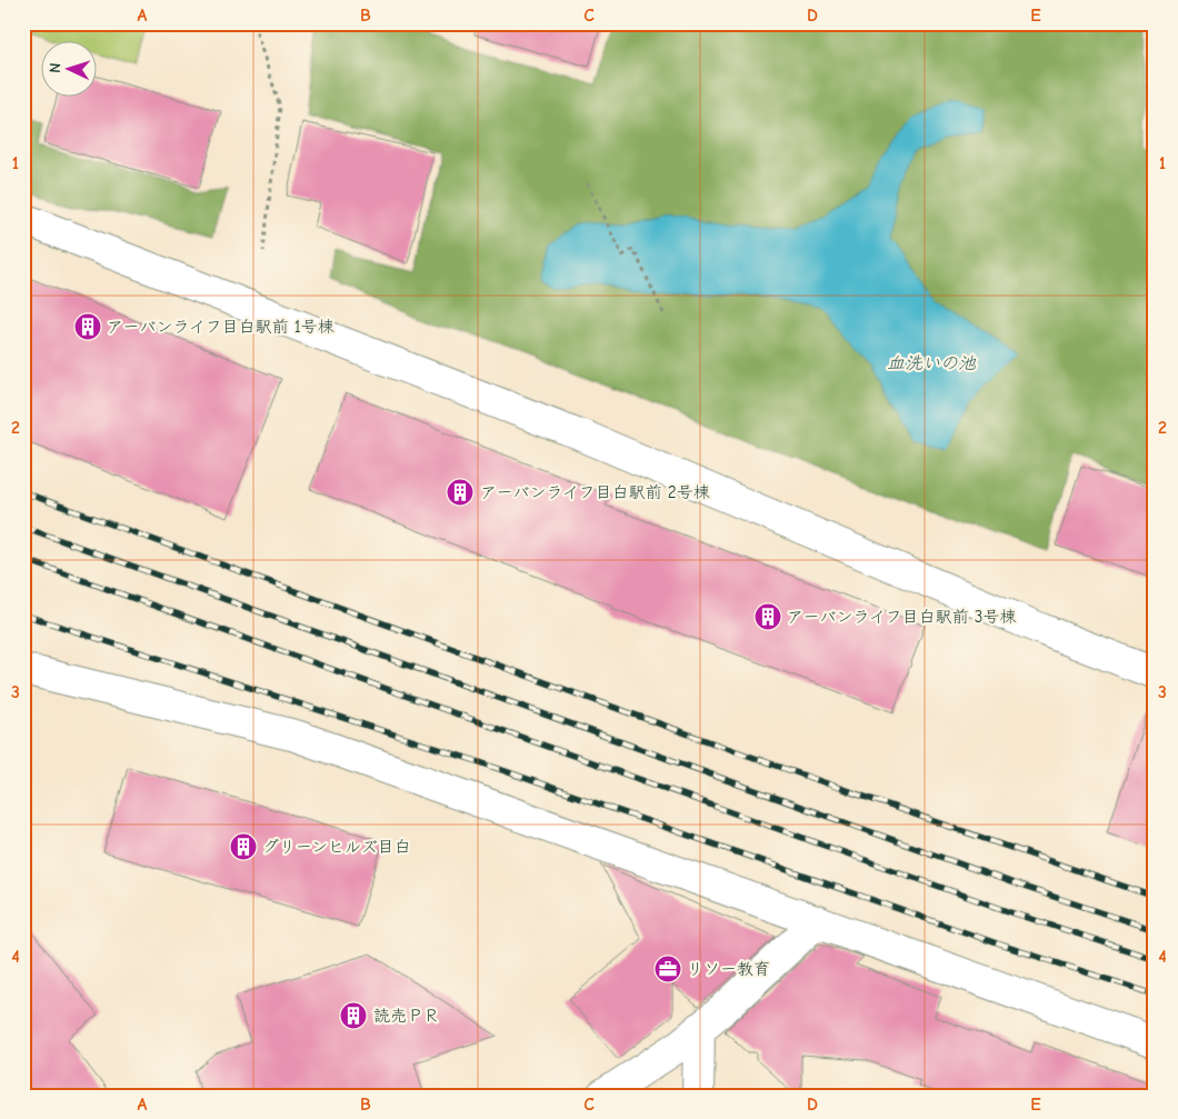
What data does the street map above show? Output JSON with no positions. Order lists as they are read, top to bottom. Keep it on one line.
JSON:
{"water":["血洗いの池"],"places":{"building":["アーバンライフ目白駅前 1号棟","アーバンライフ目白駅前 2号棟","アーバンライフ目白駅前 3号棟","グリーンヒルズ目白","読売ＰＲ"],"office":["リソー教育"]},"north":"left","grid":{"columns":["A","B","C","D","E"],"rows":["1","2","3","4"]}}
